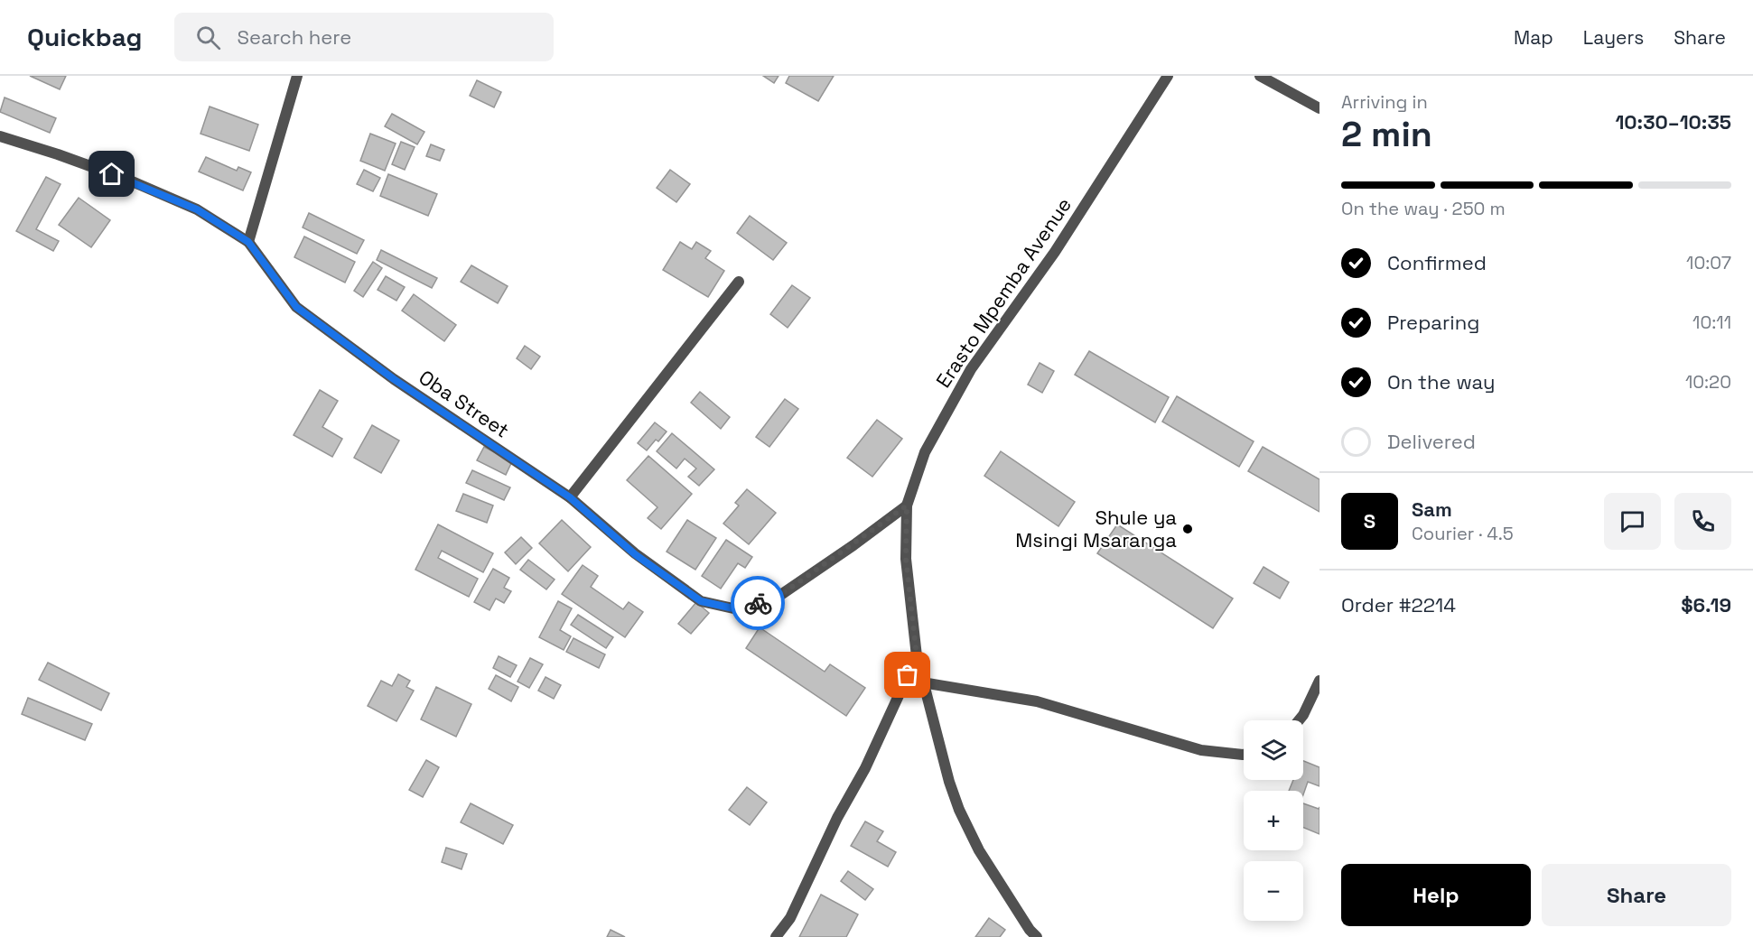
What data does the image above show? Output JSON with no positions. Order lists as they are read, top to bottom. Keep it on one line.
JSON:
{"streets":{"street":["Erasto Mpemba Avenue","Oba Street"]},"crossings":[["Erasto Mpemba Avenue","Oba Street"]],"places":["Shule ya Msingi Msaranga"],"page":{"header":"Quickbag","search":"Search here","nav":["Map","Layers","Share"],"heading":["2 min","Arriving in","10:30–10:35"],"panel":["Sam","Courier · 4.5","Order #2214","$6.19"],"bar":"On the way · 250 m","list":[["Confirmed","10:07"],["Preparing","10:11"],["On the way","10:20"],"Delivered"],"round":"S","map_buttons":["+","−"],"buttons":["Help","Share"]}}
